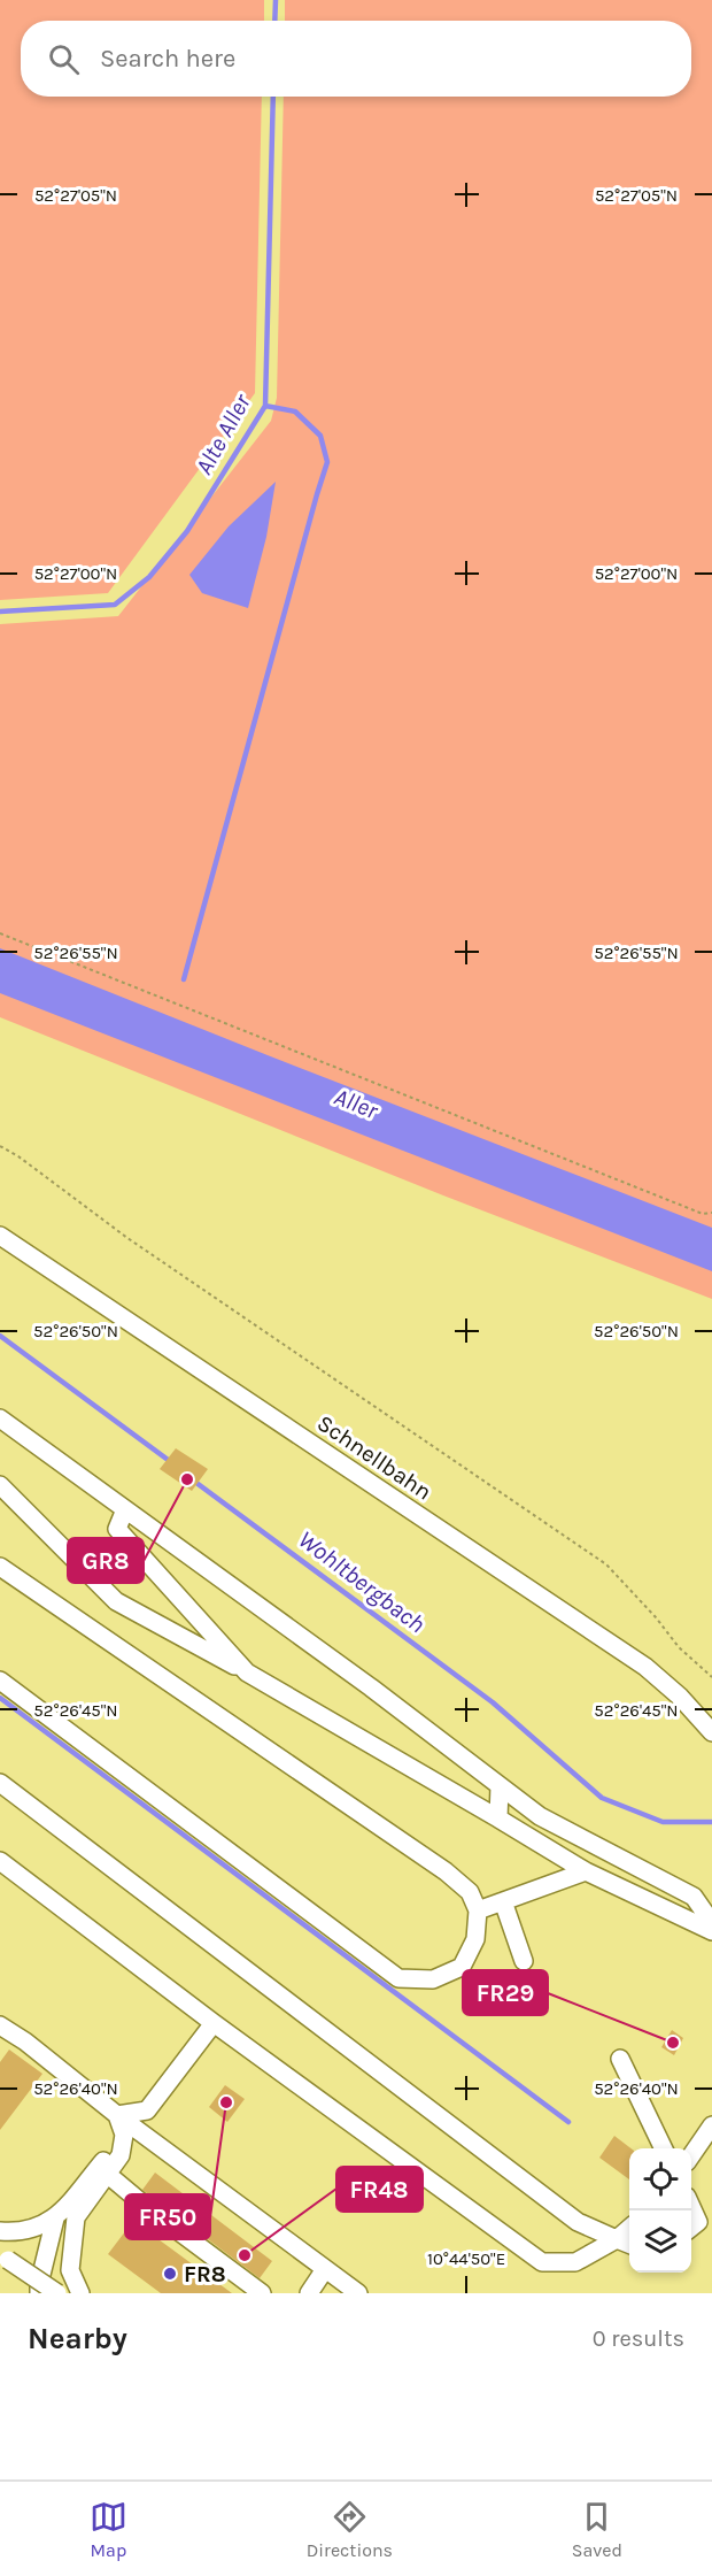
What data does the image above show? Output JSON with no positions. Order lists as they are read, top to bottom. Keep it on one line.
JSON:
{"streets":{"street":["Schnellbahn"]},"water":["Alte Aller","Aller","Wohltbergbach"],"places":["GR8","FR29","FR50","FR48","FR8"],"page":{"search":"Search here","heading":["Nearby","0 results"],"nav":["Map","Directions","Saved"]},"coordinates":["52°27'05\"N","52°27'00\"N","52°26'55\"N","52°26'50\"N","52°26'45\"N","52°26'40\"N","10°44'50\"E"]}
